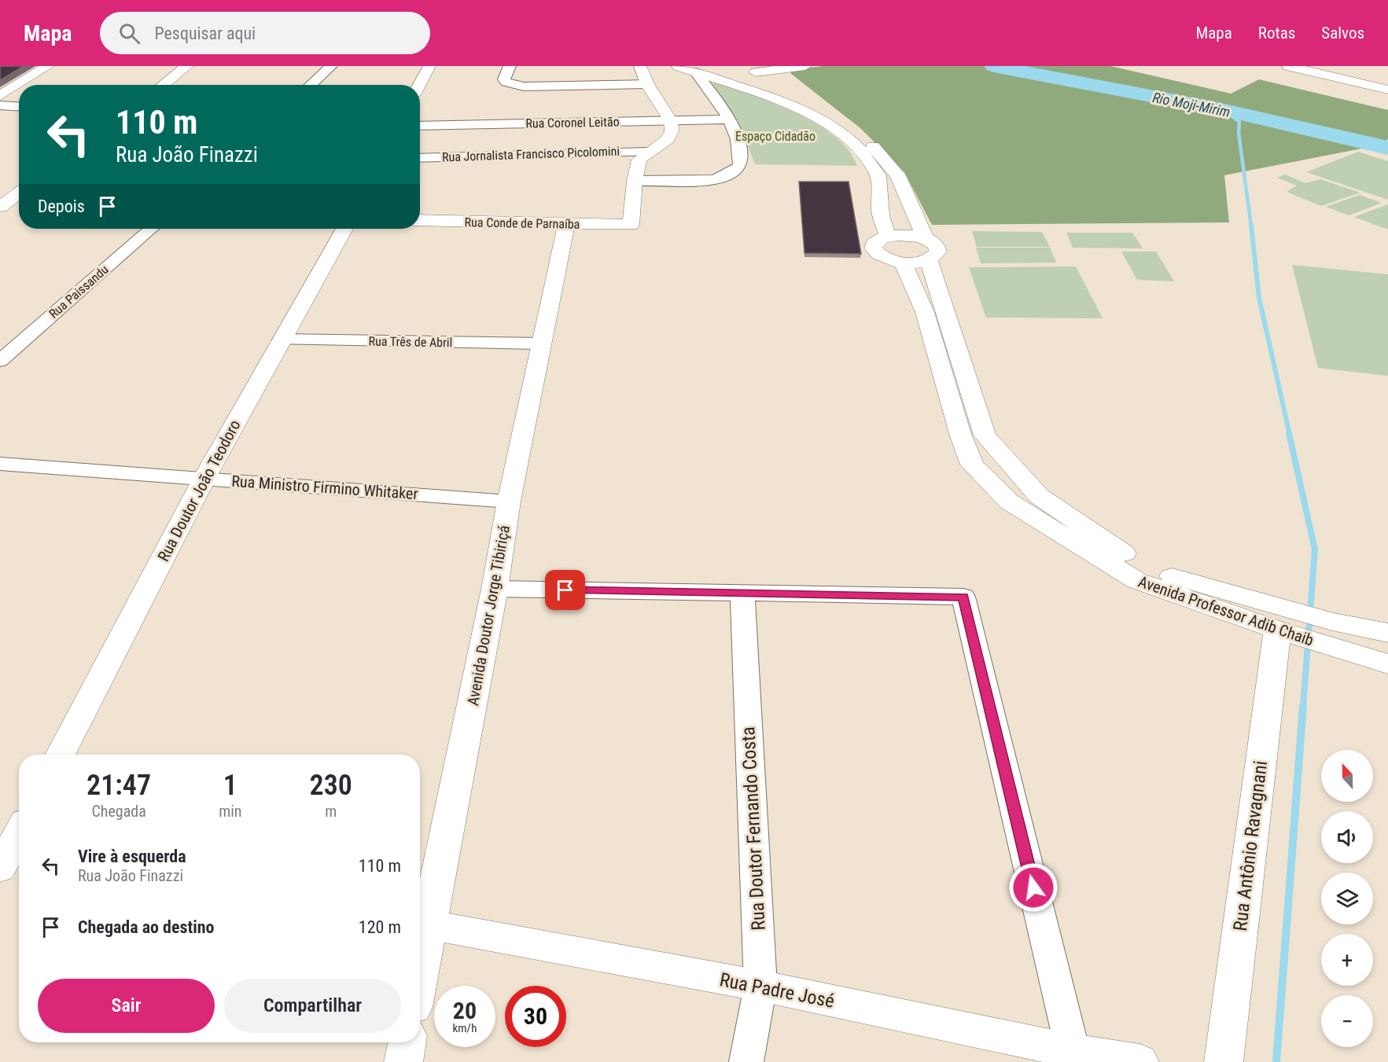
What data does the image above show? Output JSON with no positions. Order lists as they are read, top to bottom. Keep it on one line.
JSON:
{"streets":{"street":["Rua Coronel Leitão","Rua Jornalista Francisco Picolomini","Rua Conde de Parnaíba","Rua Paissandu","Rua Três de Abril","Rua Ministro Firmino Whitaker","Rua Doutor João Teodoro","Avenida Professor Adib Chaib","Avenida Doutor Jorge Tibiriçá","Rua Doutor Fernando Costa","Rua Antônio Ravagnani","Rua Padre José"]},"crossings":[["Rua Conde de Parnaíba","Avenida Doutor Jorge Tibiriçá"],["Rua Três de Abril","Rua Doutor João Teodoro"],["Rua Três de Abril","Avenida Doutor Jorge Tibiriçá"],["Rua Ministro Firmino Whitaker","Rua Doutor João Teodoro"],["Rua Ministro Firmino Whitaker","Avenida Doutor Jorge Tibiriçá"],["Avenida Professor Adib Chaib","Rua Antônio Ravagnani"],["Avenida Doutor Jorge Tibiriçá","Rua Padre José"],["Rua Doutor Fernando Costa","Rua Padre José"]],"water":["Rio Moji-Mirim"],"parks":["Espaço Cidadão"],"north":"top","page":{"header":"Mapa","search":"Pesquisar aqui","nav":["Mapa","Rotas","Salvos"],"turn":["110 m","Rua João Finazzi"],"then":"Depois","map_buttons":["+","−"],"eta":["21:47","Chegada","1","min","230","m"],"list":[{"name":"Vire à esquerda","note":"Rua João Finazzi","value":"110 m"},{"name":"Chegada ao destino","value":"120 m"}],"buttons":["Sair","Compartilhar"],"speed":"20 km/h","limit":"30"}}
